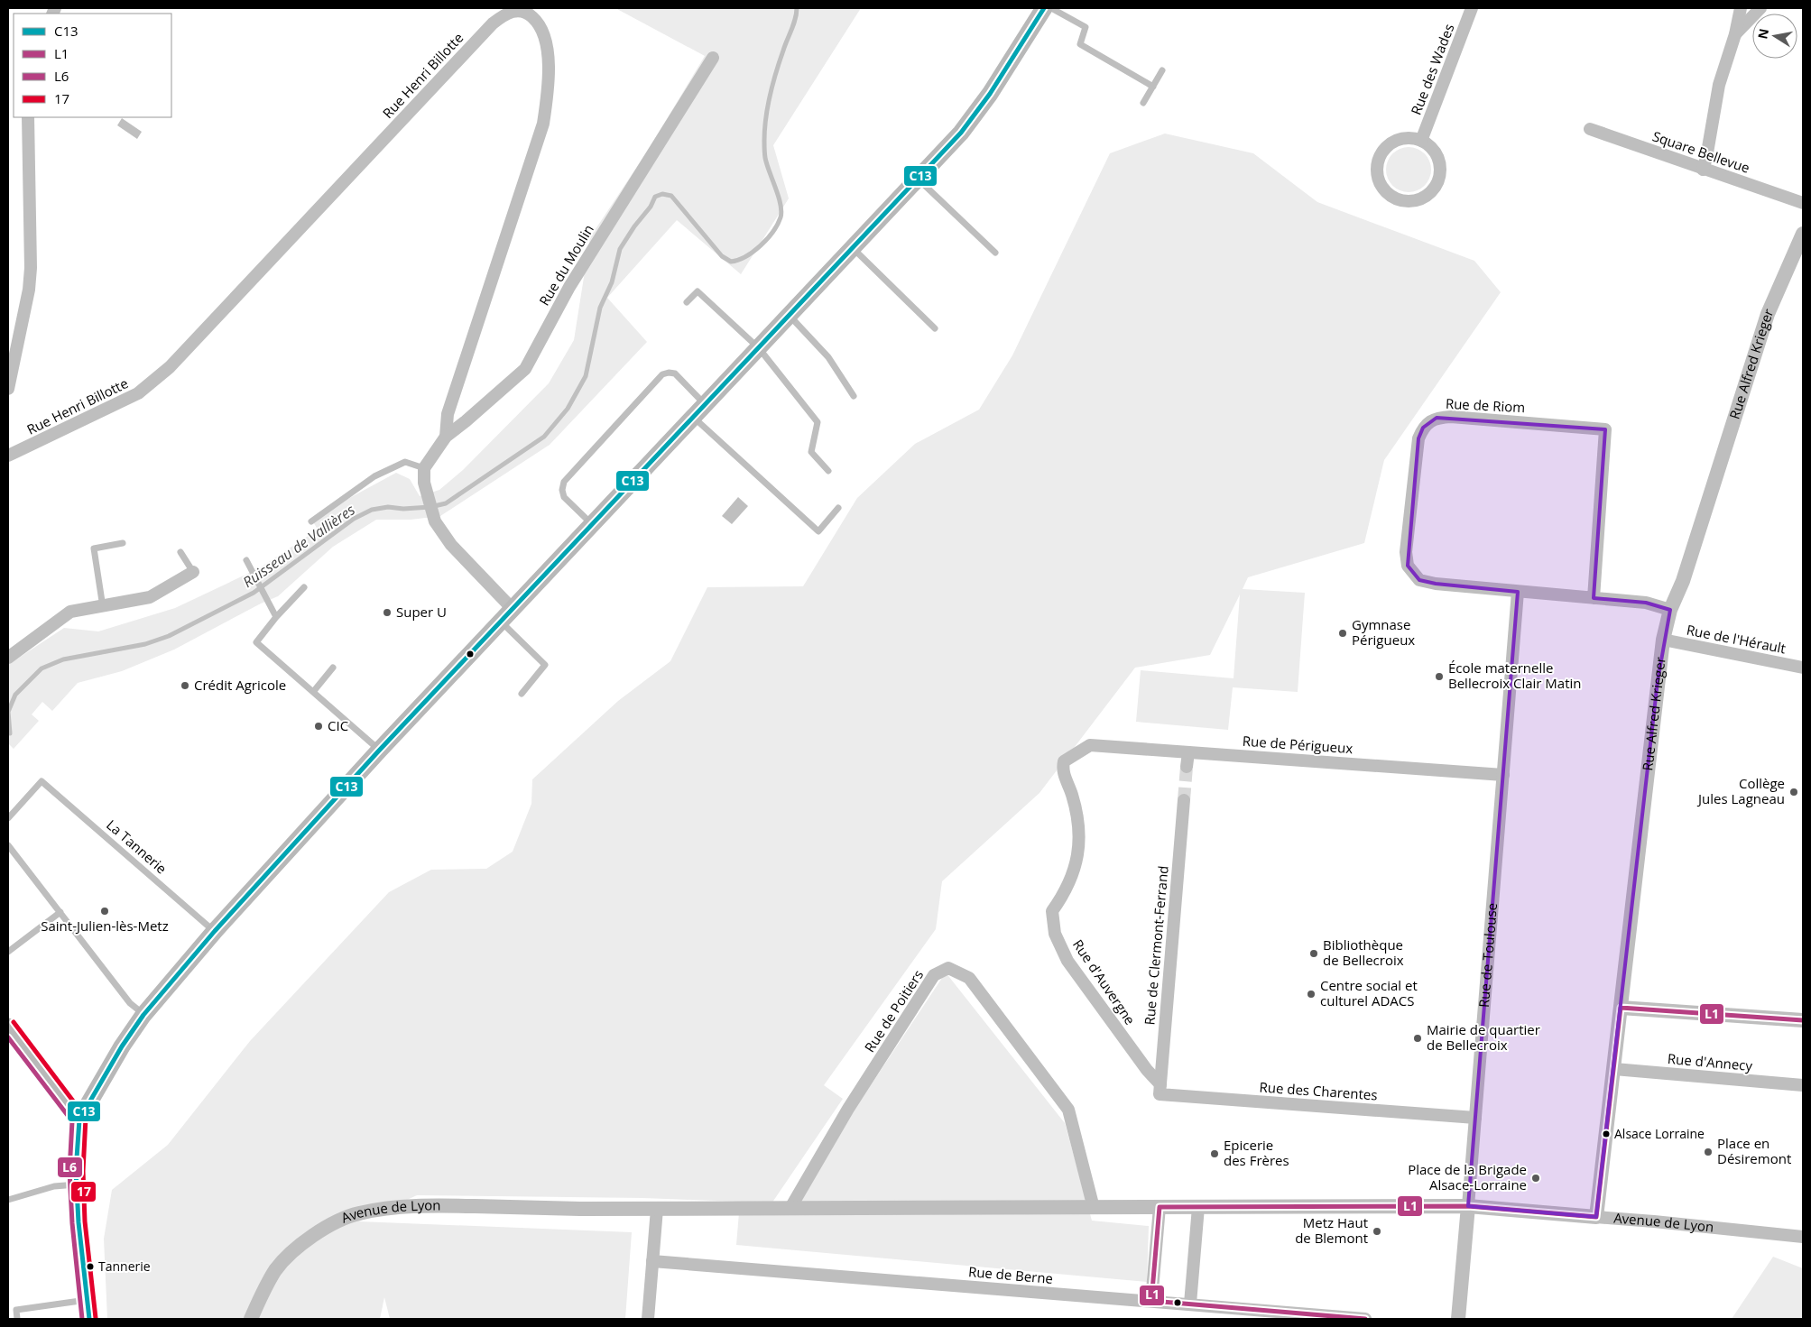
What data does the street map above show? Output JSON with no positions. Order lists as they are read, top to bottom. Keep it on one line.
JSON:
{"streets":{"street":["Rue des Wades","Rue Henri Billotte","Square Bellevue","Rue du Moulin","Rue Alfred Krieger","Rue de Riom","Rue de l'Hérault","Rue de Périgueux","Rue de Clermont-Ferrand","Rue de Toulouse","Rue d'Auvergne","Rue de Poitiers","Rue d'Annecy","Rue des Charentes","Avenue de Lyon","Rue de Berne"],"lane":["La Tannerie"]},"crossings":[["Rue Henri Billotte","Rue du Moulin"],["Rue Alfred Krieger","Rue de Riom"],["Rue Alfred Krieger","Rue de l'Hérault"],["Rue Alfred Krieger","Rue d'Annecy"],["Rue Alfred Krieger","Avenue de Lyon"],["Rue de Riom","Rue de Toulouse"],["Rue de Périgueux","Rue de Toulouse"],["Rue de Périgueux","Rue d'Auvergne"],["Rue de Clermont-Ferrand","Rue d'Auvergne"],["Rue de Clermont-Ferrand","Rue des Charentes"],["Rue de Toulouse","Rue des Charentes"],["Rue de Toulouse","Avenue de Lyon"],["Rue d'Auvergne","Rue des Charentes"],["Rue de Poitiers","Avenue de Lyon"]],"water":["Ruisseau de Vallières"],"places":["Super U","Gymnase Périgueux","École maternelle Bellecroix Clair Matin","Crédit Agricole","CIC","Collège Jules Lagneau","Saint-Julien-lès-Metz","Bibliothèque de Bellecroix","Centre social et culturel ADACS","Mairie de quartier de Bellecroix","Alsace Lorraine","Place en Désiremont","Epicerie des Frères","Place de la Brigade Alsace-Lorraine","Metz Haut de Blemont","Tannerie"],"lines":["transit line C13","transit line L1","transit line 17","transit line L6"],"legend":["C13","L1","L6","17"],"north":"left"}
